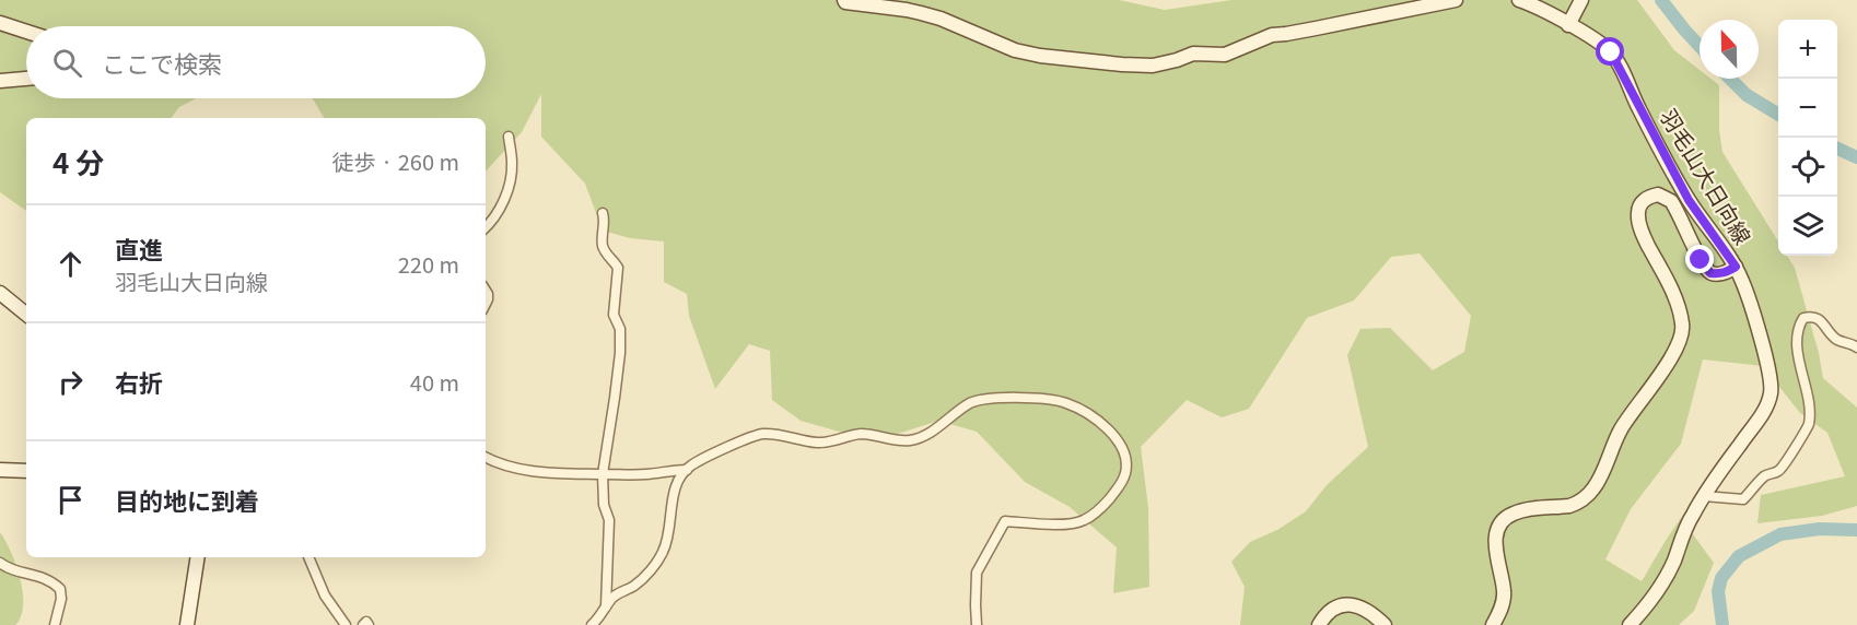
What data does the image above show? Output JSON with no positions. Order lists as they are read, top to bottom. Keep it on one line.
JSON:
{"streets":{"main road":["羽毛山大日向線"]},"north":"top","page":{"map_buttons":["+","−"],"search":"ここで検索","heading":["4 分","徒歩 · 260 m"],"list":[["直進","羽毛山大日向線","220 m"],["右折","40 m"],"目的地に到着"]}}
